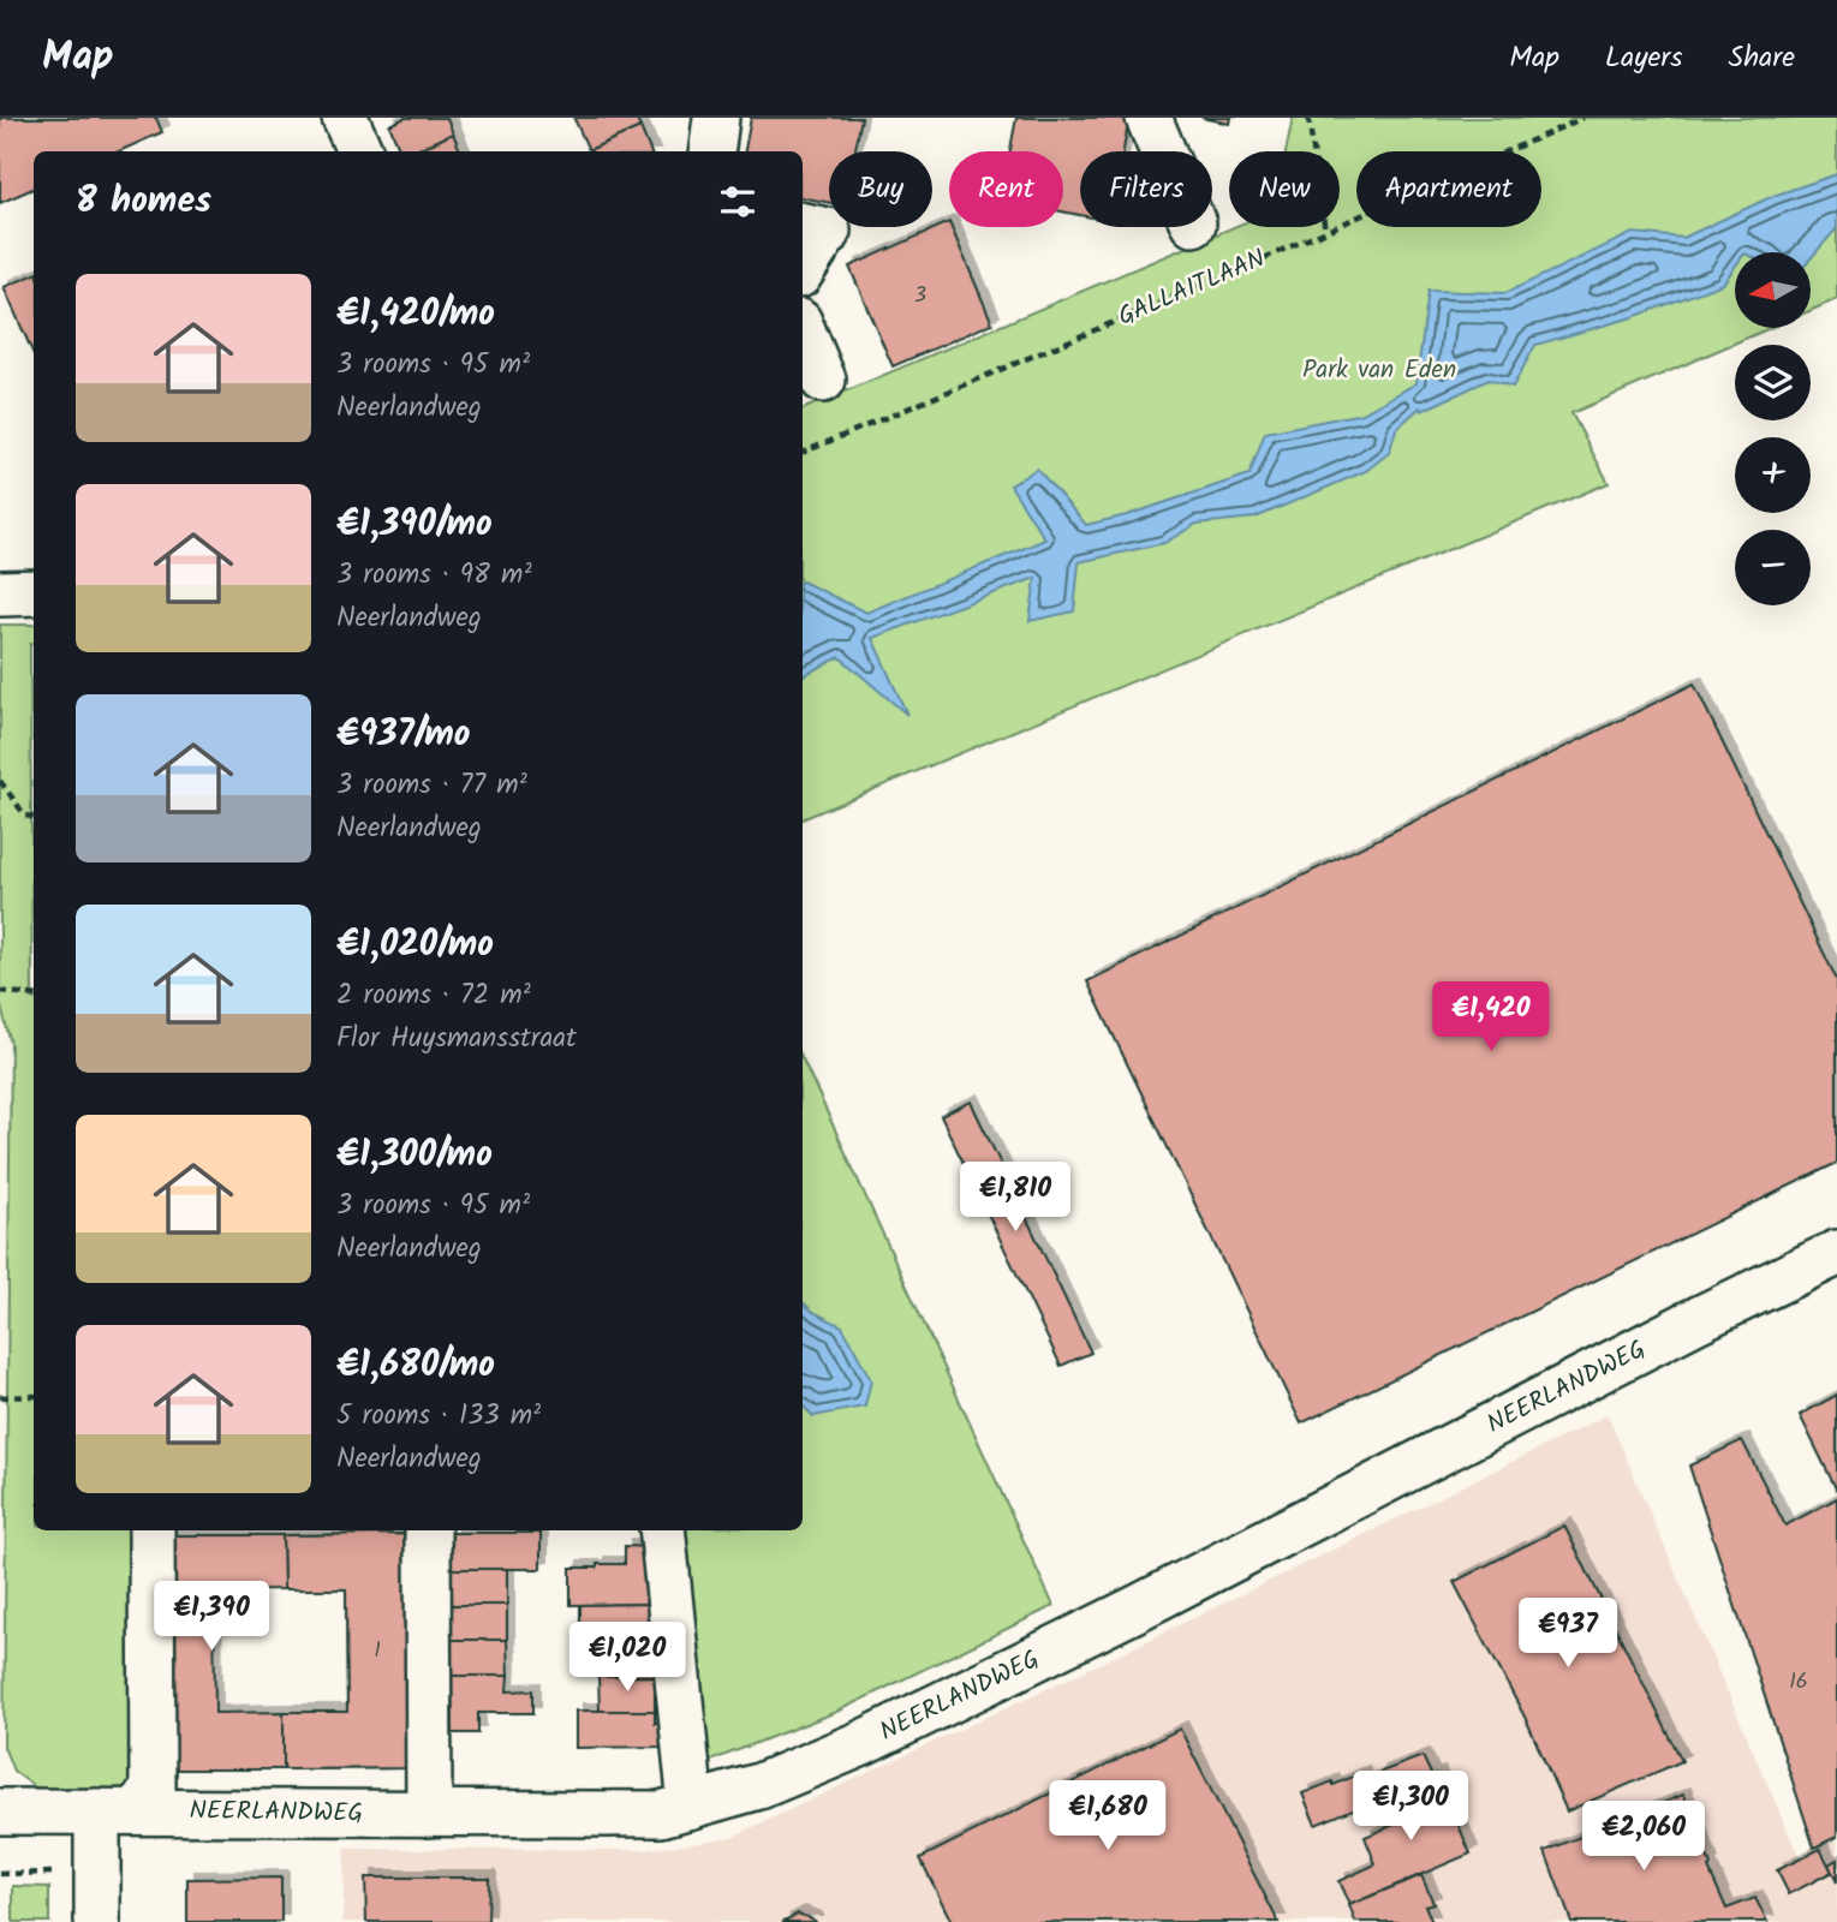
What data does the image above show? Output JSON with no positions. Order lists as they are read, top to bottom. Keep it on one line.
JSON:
{"streets":{"street":["NEERLANDWEG"],"path":["GALLAITLAAN"]},"parks":["Park van Eden"],"house_numbers":["3","1","16"],"north":"left","page":{"header":"Map","nav":["Map","Layers","Share"],"chip":["Buy","Rent","Filters","New","Apartment"],"heading":"8 homes","map_buttons":["+","−"],"list":[{"name":"€1,420/mo","note":"3 rooms · 95 m² · Neerlandweg"},{"name":"€1,390/mo","note":"3 rooms · 98 m² · Neerlandweg"},{"name":"€937/mo","note":"3 rooms · 77 m² · Neerlandweg"},{"name":"€1,020/mo","note":"2 rooms · 72 m² · Flor Huysmansstraat"},{"name":"€1,300/mo","note":"3 rooms · 95 m² · Neerlandweg"},{"name":"€1,680/mo","note":"5 rooms · 133 m² · Neerlandweg"}],"price":["€1,420","€1,810","€1,390","€937","€1,020","€1,300","€1,680","€2,060"]}}
